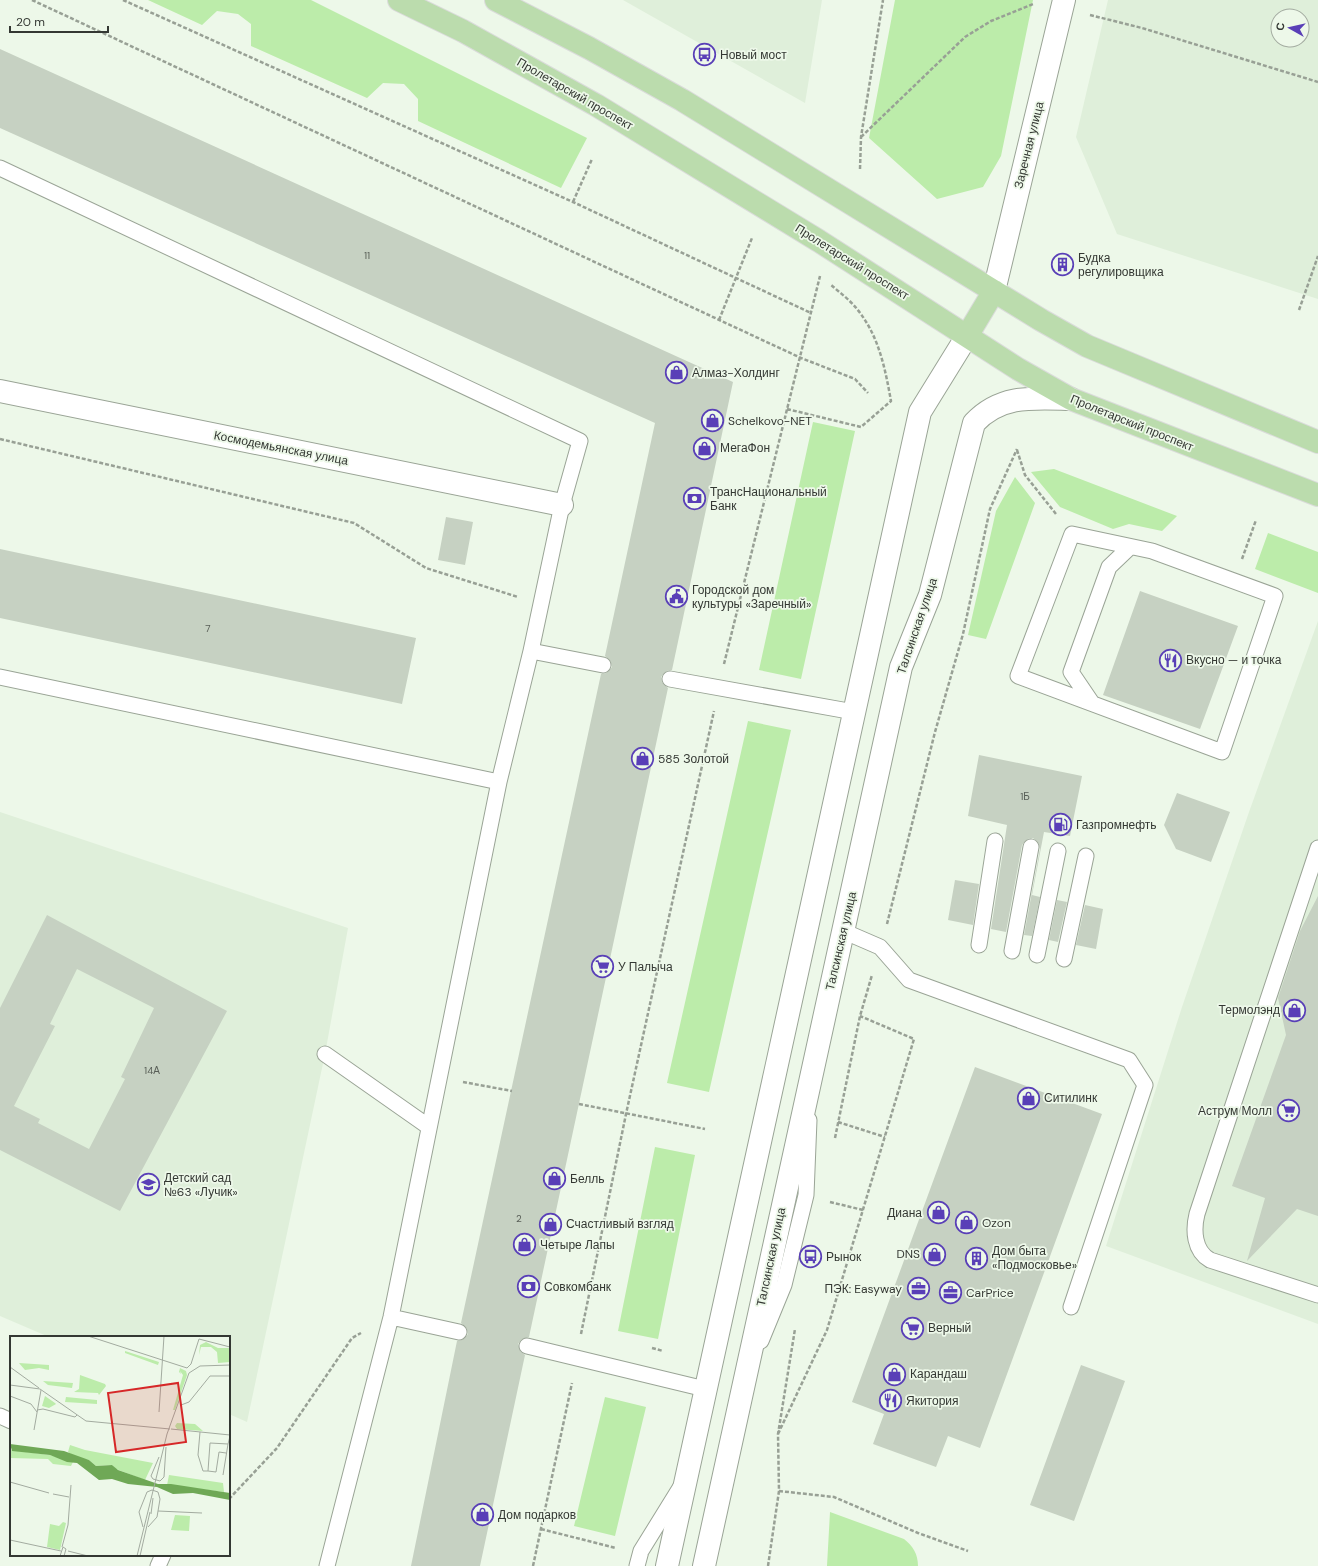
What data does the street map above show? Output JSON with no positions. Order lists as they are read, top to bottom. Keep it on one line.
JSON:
{"streets":{"main road":["Пролетарский проспект","Заречная улица","Космодемьянская улица","Талсинская улица"]},"crossings":[["Пролетарский проспект","Талсинская улица"]],"places":{"bus stop":["Новый мост","Рынок"],"building":["Будка регулировщика","Дом быта «Подмосковье»"],"shop":["Алмаз-Холдинг","Schelkovo-NET","МегаФон","585 Золотой","Термолэнд","Ситилинк","Белль","Диана","Ozon","Счастливый взгляд","Четыре Лапы","DNS","Карандаш","Дом подарков"],"bank":["ТрансНациональный Банк","Совкомбанк"],"public building":["Городской дом культуры «Заречный»"],"restaurant":["Вкусно — и точка","Якитория"],"fuel station":["Газпромнефть"],"supermarket":["У Палыча","Аструм Молл","Верный"],"school or university":["Детский сад №63 «Лучик»"],"office":["ПЭК: Easyway","CarPrice"]},"house_numbers":["11","7","1Б","14А","2"],"scale_bar":"20 m","north":"left"}
